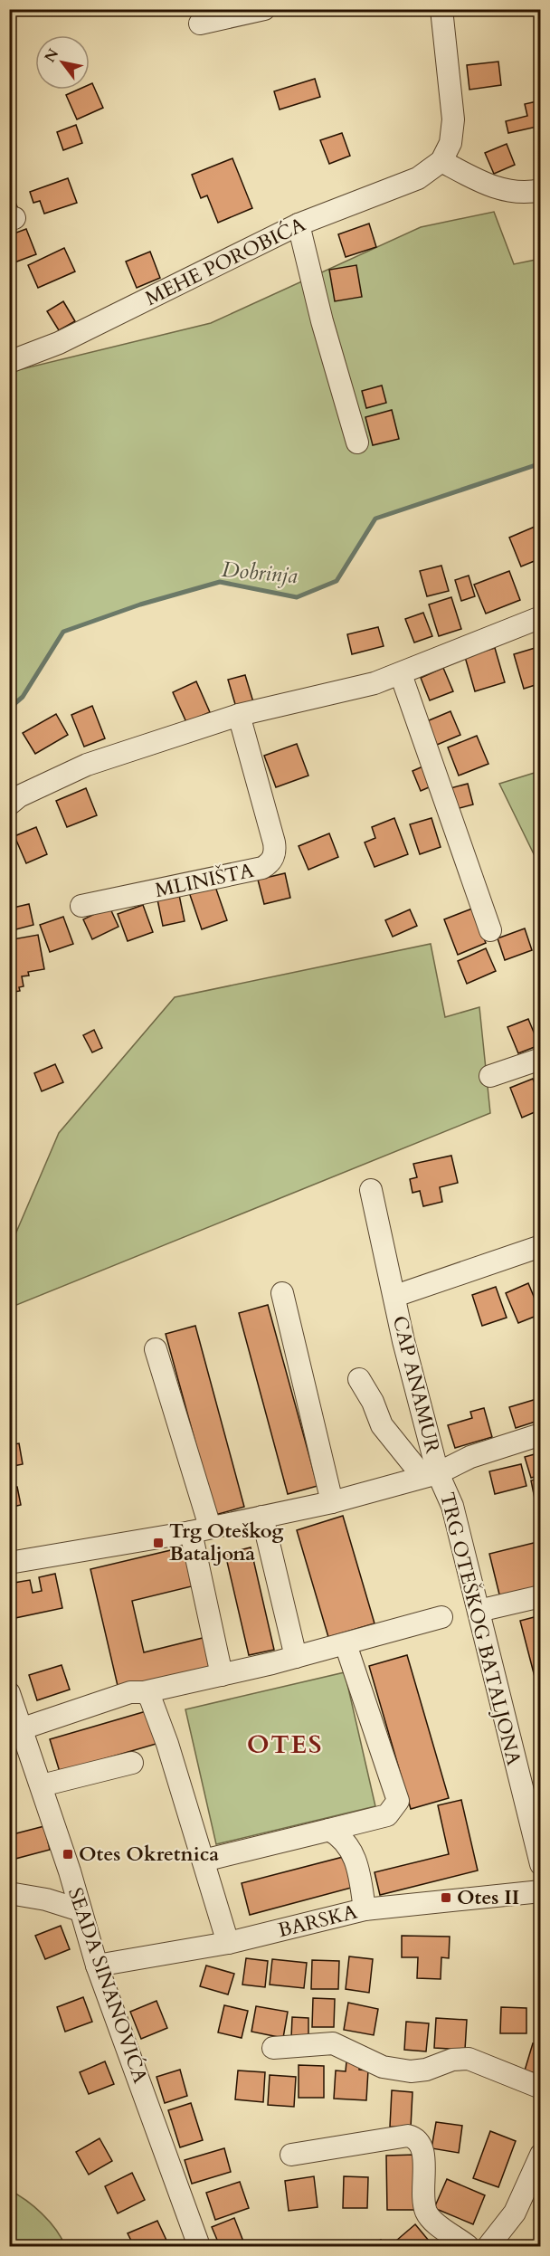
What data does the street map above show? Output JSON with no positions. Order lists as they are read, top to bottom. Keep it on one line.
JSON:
{"streets":{"street":["MEHE POROBIĆA","MLINIŠTA","CAP ANAMUR","TRG OTEŠKOG BATALJONA","BARSKA","SEADA SINANOVIĆA"]},"crossings":[["CAP ANAMUR","TRG OTEŠKOG BATALJONA"],["TRG OTEŠKOG BATALJONA","SEADA SINANOVIĆA"],["BARSKA","SEADA SINANOVIĆA"]],"districts":["OTES"],"water":["Dobrinja"],"places":{"transit":["Trg Oteškog Bataljona","Otes Okretnica","Otes II"]},"north":"top left"}
